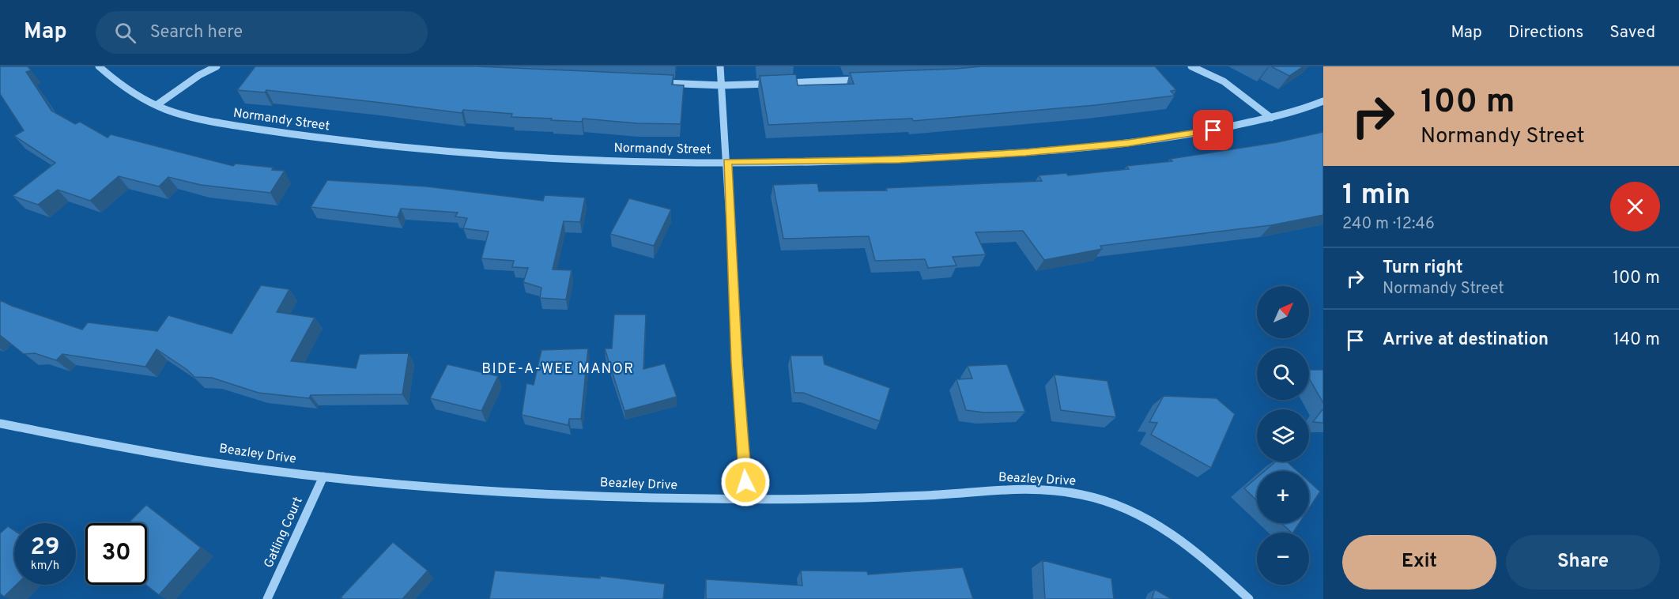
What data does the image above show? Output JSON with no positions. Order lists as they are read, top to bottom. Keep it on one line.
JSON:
{"streets":{"street":["Normandy Street","Beazley Drive","Gatling Court"]},"crossings":[["Beazley Drive","Gatling Court"]],"districts":["BIDE-A-WEE MANOR"],"north":"top right","page":{"header":"Map","search":"Search here","nav":["Map","Directions","Saved"],"turn":["100 m","Normandy Street"],"heading":["1 min","240 m · 12:46"],"list":[{"name":"Turn right","note":"Normandy Street","value":"100 m"},{"name":"Arrive at destination","value":"140 m"}],"map_buttons":["+","−"],"speed":"29 km/h","limit":"30","buttons":["Exit","Share"]}}
